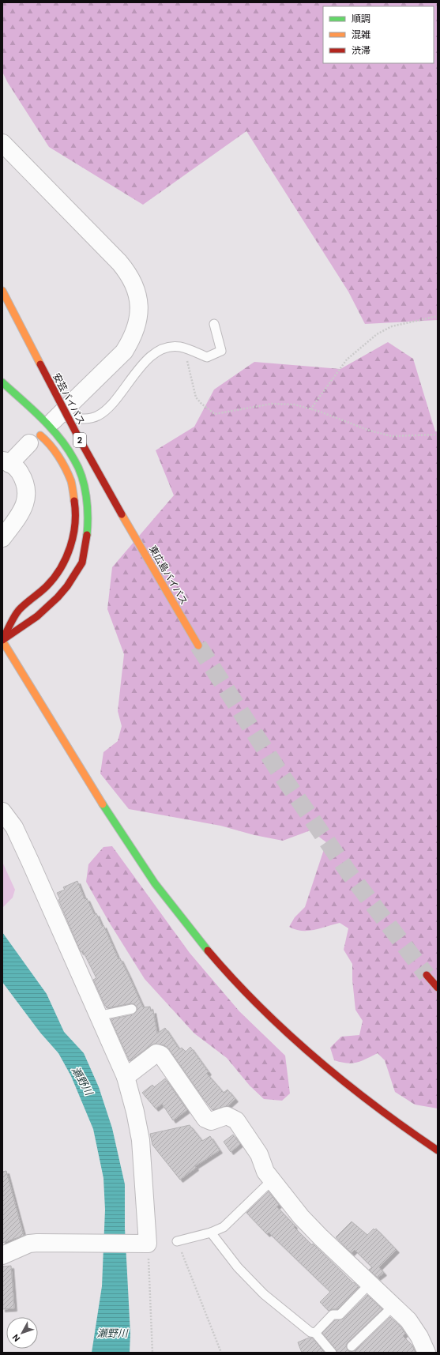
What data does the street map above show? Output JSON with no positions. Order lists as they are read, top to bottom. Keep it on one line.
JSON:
{"streets":{"main road":["安芸バイパス","2","東広島バイパス"]},"crossings":[["安芸バイパス","東広島バイパス"]],"water":["瀬野川"],"legend":["順調","混雑","渋滞"],"north":"bottom left"}
